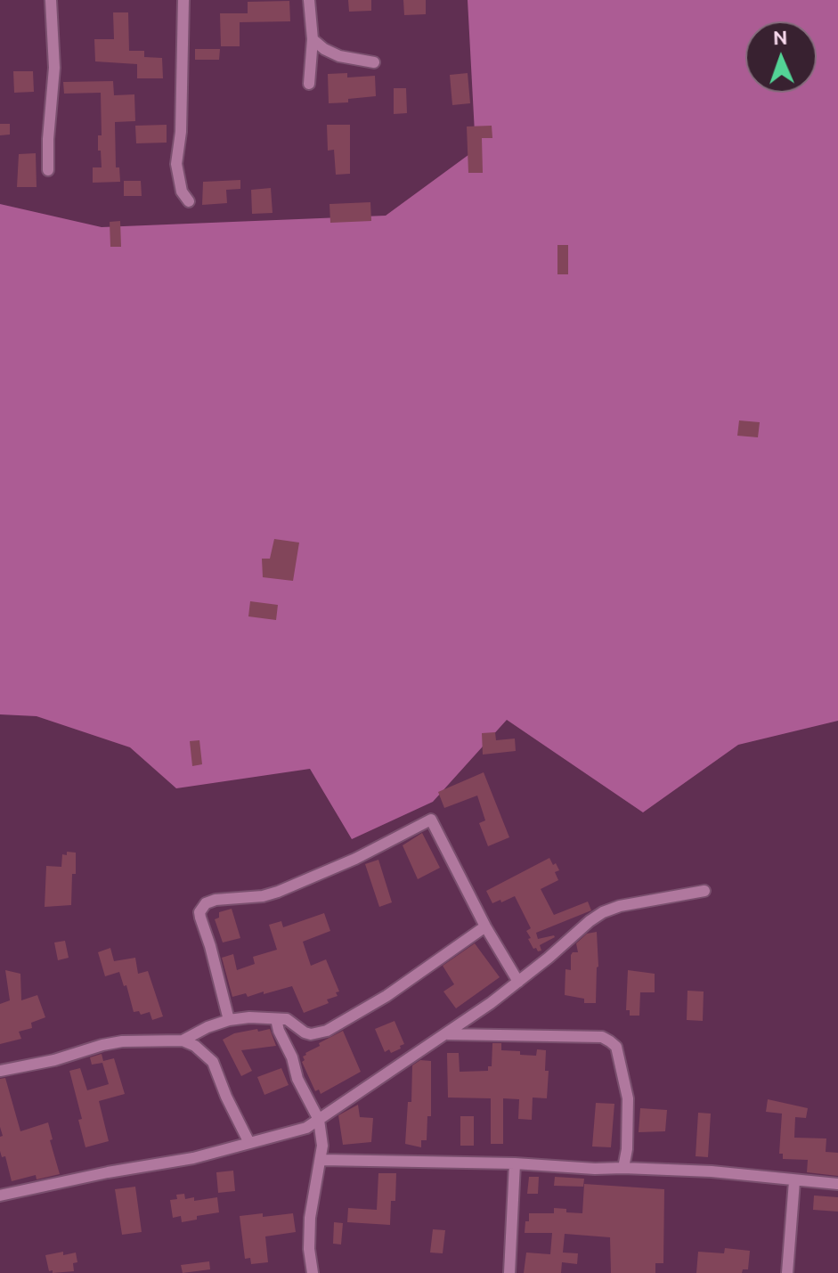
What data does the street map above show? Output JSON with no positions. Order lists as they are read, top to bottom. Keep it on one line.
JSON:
{"north":"top"}
